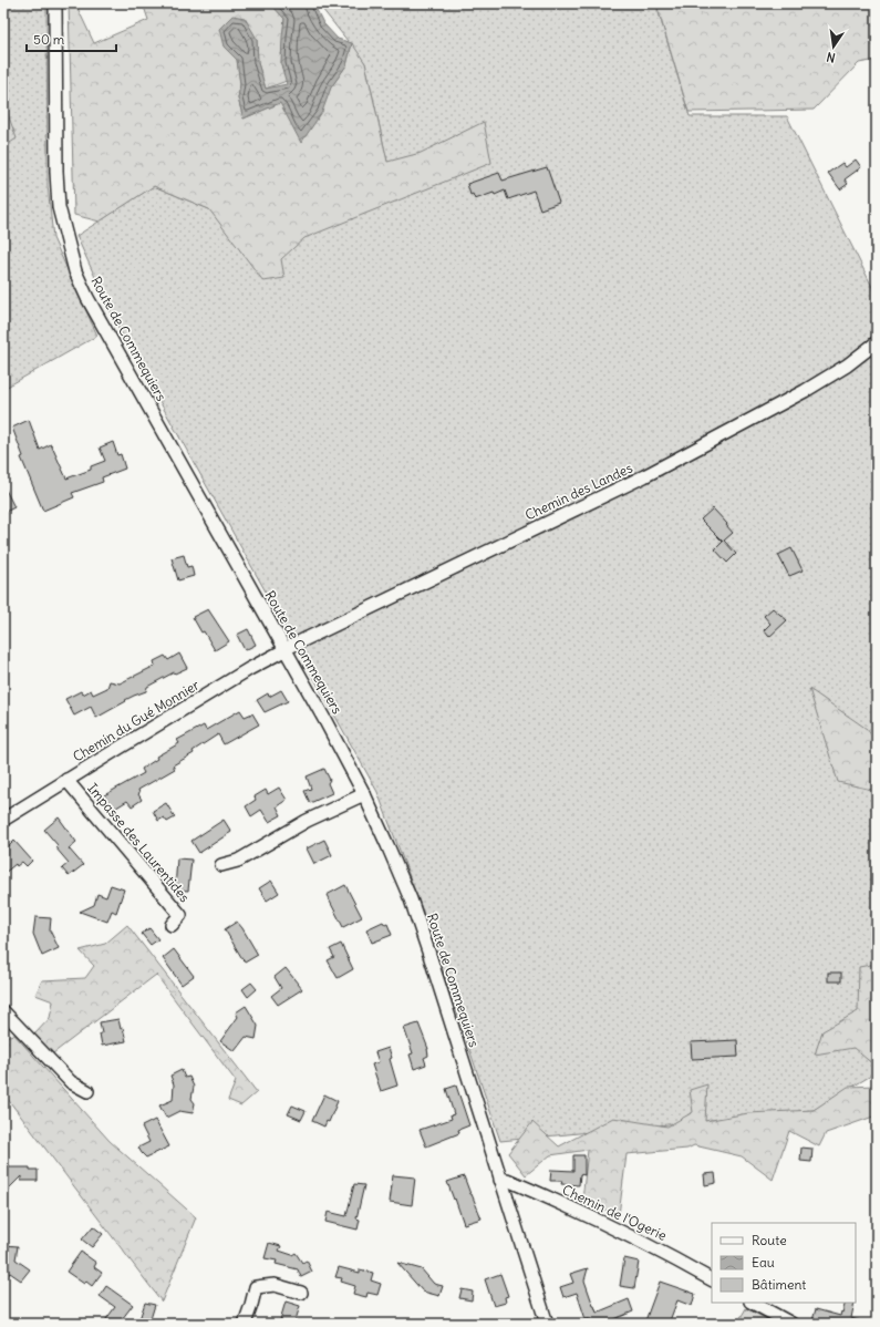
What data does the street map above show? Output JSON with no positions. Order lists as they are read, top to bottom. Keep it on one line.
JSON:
{"streets":{"street":["Route de Commequiers","Chemin des Landes","Chemin du Gué Monnier","Impasse des Laurentides","Chemin de l'Ogerie"]},"crossings":[["Route de Commequiers","Chemin des Landes"],["Route de Commequiers","Chemin du Gué Monnier"],["Route de Commequiers","Chemin de l'Ogerie"],["Chemin des Landes","Chemin du Gué Monnier"],["Chemin du Gué Monnier","Impasse des Laurentides"]],"legend":["Route","Eau","Bâtiment"],"scale_bar":"50 m","north":"bottom"}
